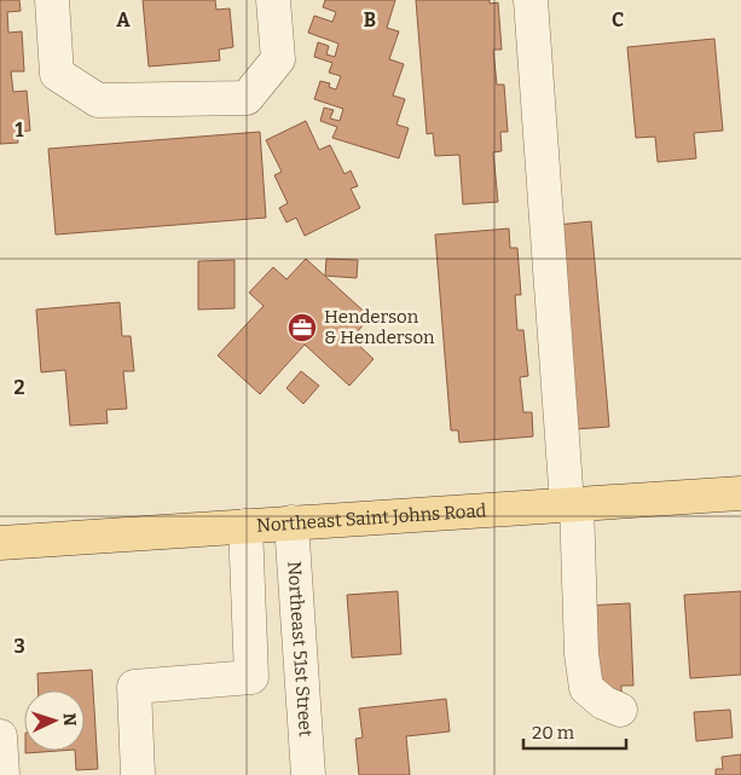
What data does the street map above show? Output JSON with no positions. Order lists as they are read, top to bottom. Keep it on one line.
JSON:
{"streets":{"main road":["Northeast Saint Johns Road"],"street":["Northeast 51st Street"]},"crossings":[["Northeast Saint Johns Road","Northeast 51st Street"]],"places":{"office":["Henderson & Henderson"]},"scale_bar":"20 m","north":"right","grid":{"columns":["A","B","C"],"rows":["1","2","3"]}}
